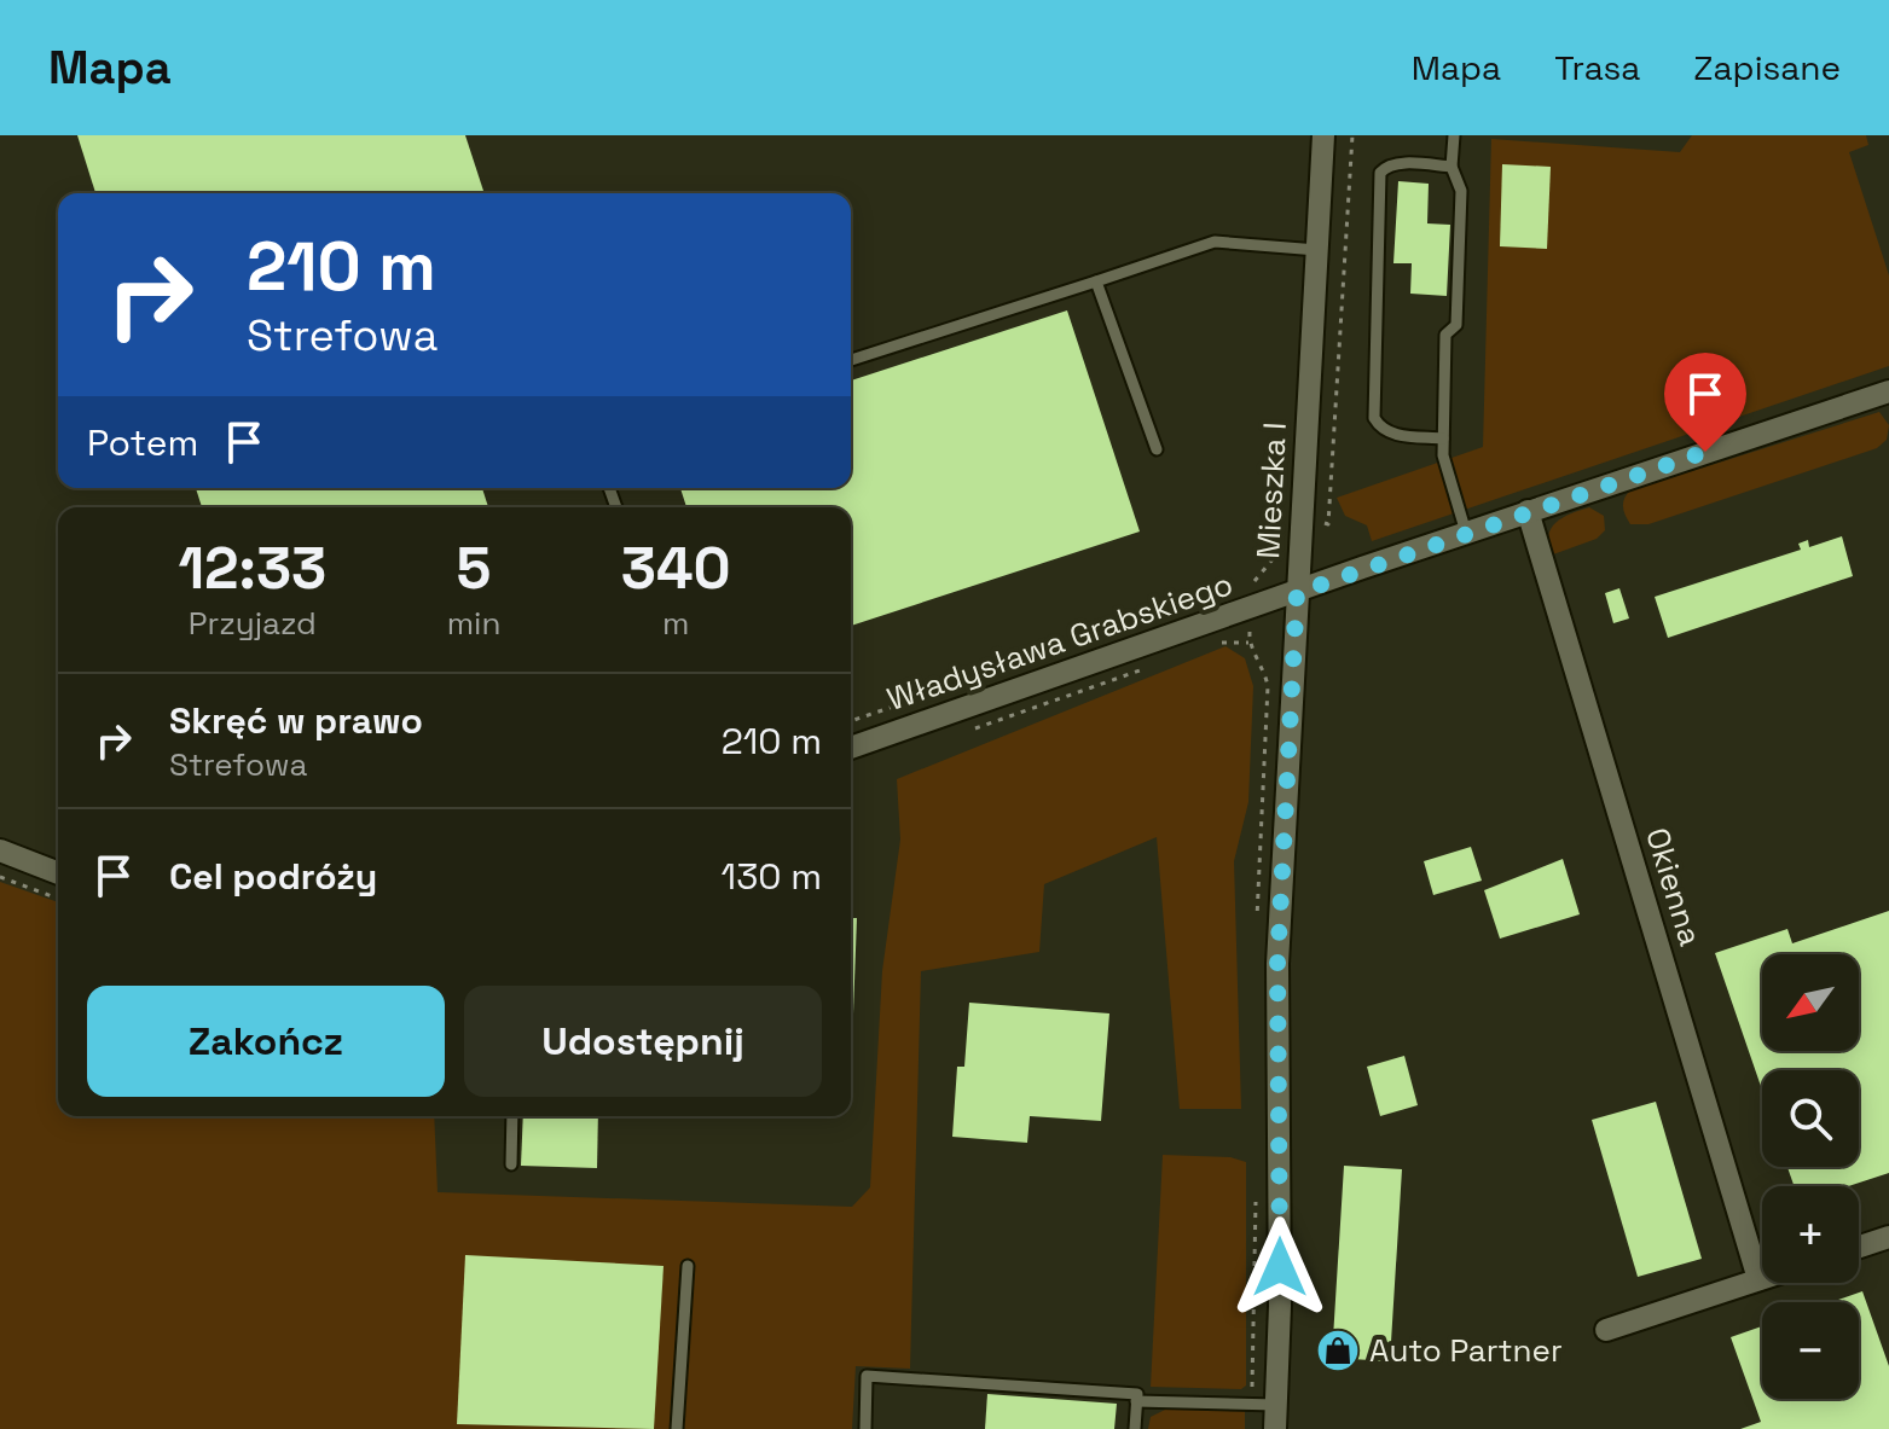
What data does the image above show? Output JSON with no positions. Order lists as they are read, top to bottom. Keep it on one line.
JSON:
{"streets":{"street":["Mieszka I","Władysława Grabskiego","Okienna"]},"crossings":[["Mieszka I","Władysława Grabskiego"],["Władysława Grabskiego","Okienna"]],"places":{"shop":["Auto Partner"]},"north":"bottom left","page":{"header":"Mapa","nav":["Mapa","Trasa","Zapisane"],"turn":["210 m","Strefowa"],"then":"Potem","eta":["12:33","Przyjazd","5","min","340","m"],"list":[{"name":"Skręć w prawo","note":"Strefowa","value":"210 m"},{"name":"Cel podróży","value":"130 m"}],"map_buttons":["+","−"],"buttons":["Zakończ","Udostępnij"]}}
